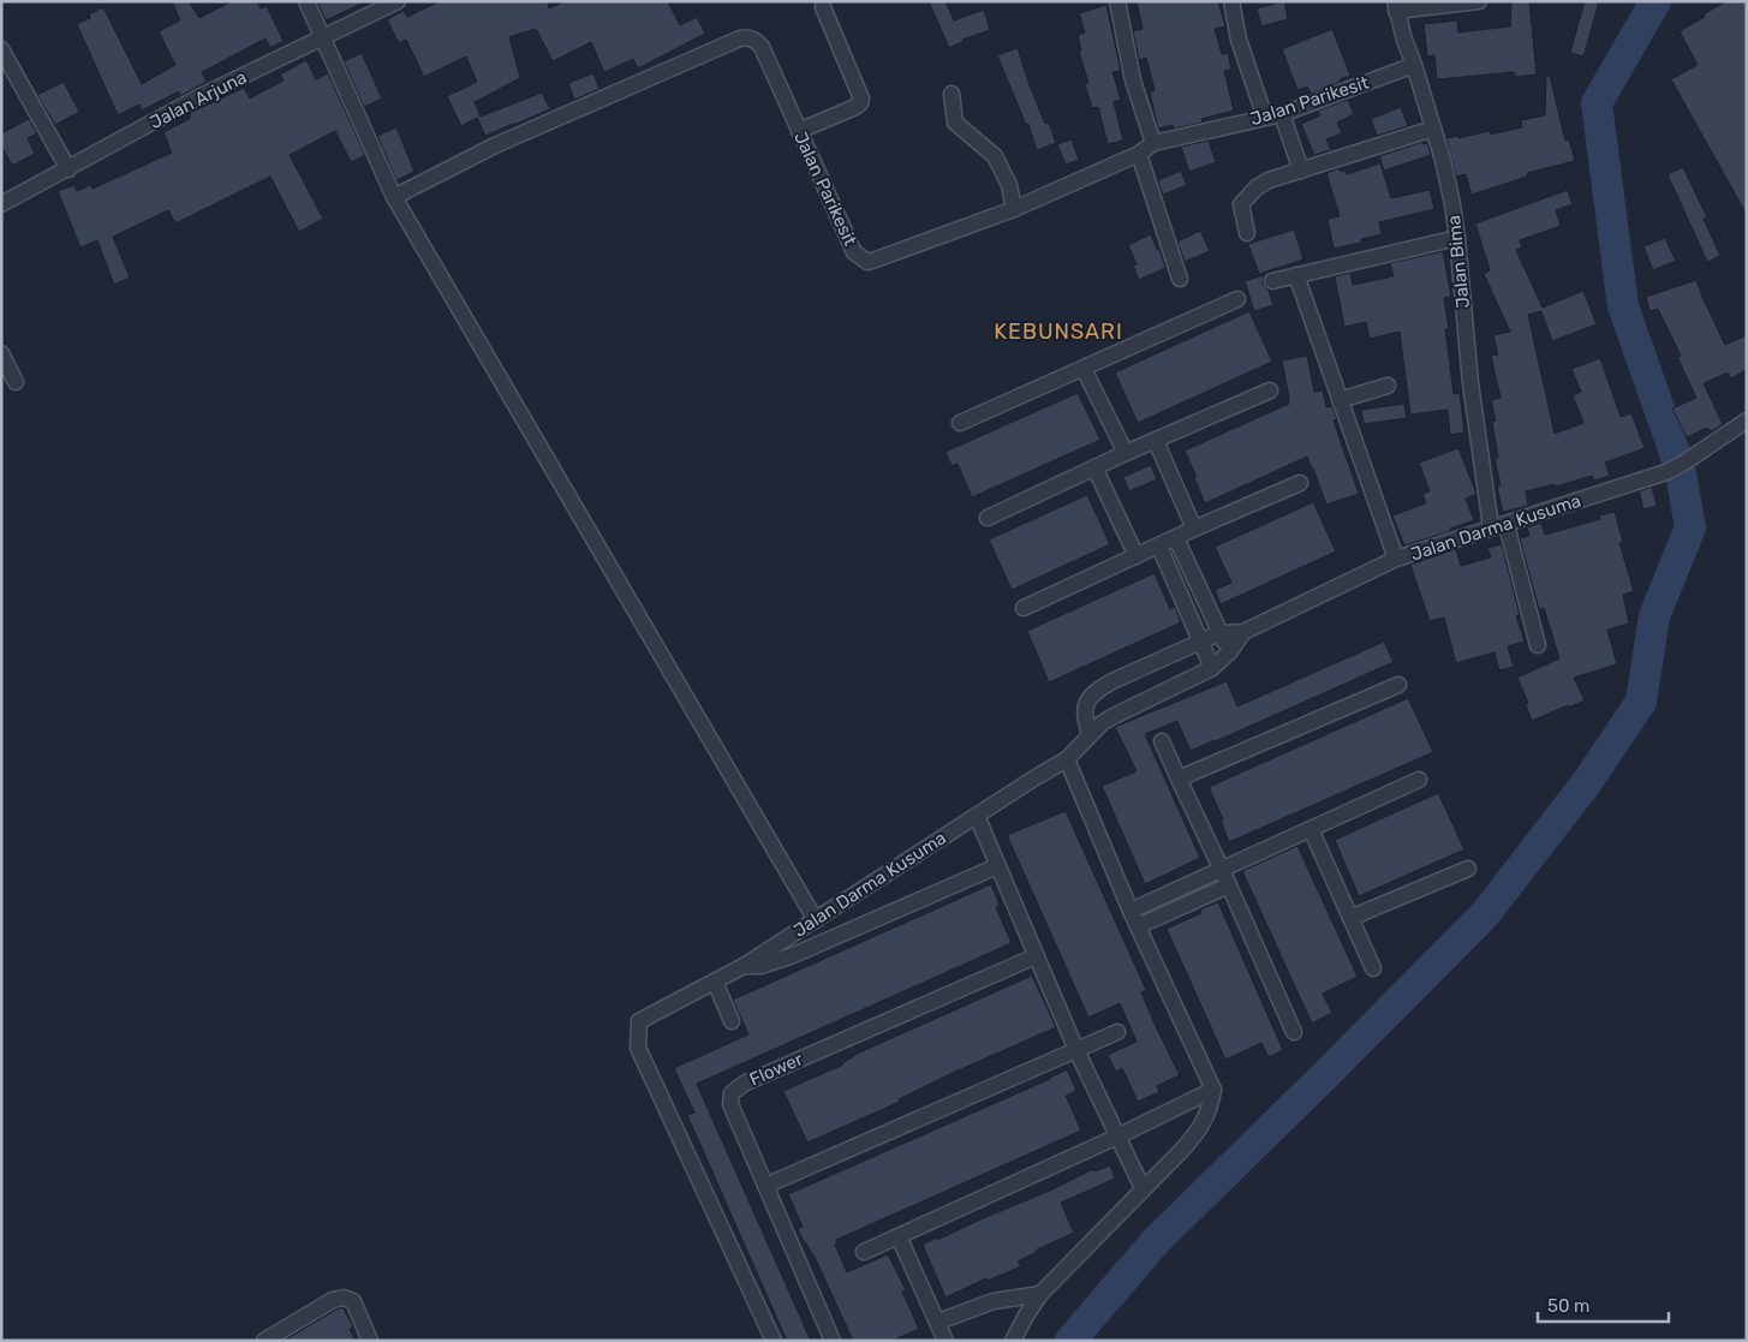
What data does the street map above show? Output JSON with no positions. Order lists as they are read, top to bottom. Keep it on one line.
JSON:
{"streets":{"street":["Jalan Arjuna","Jalan Parikesit","Jalan Bima","Jalan Darma Kusuma","Flower"]},"crossings":[["Jalan Parikesit","Jalan Bima"],["Jalan Bima","Jalan Darma Kusuma"]],"districts":["KEBUNSARI"],"scale_bar":"50 m"}
